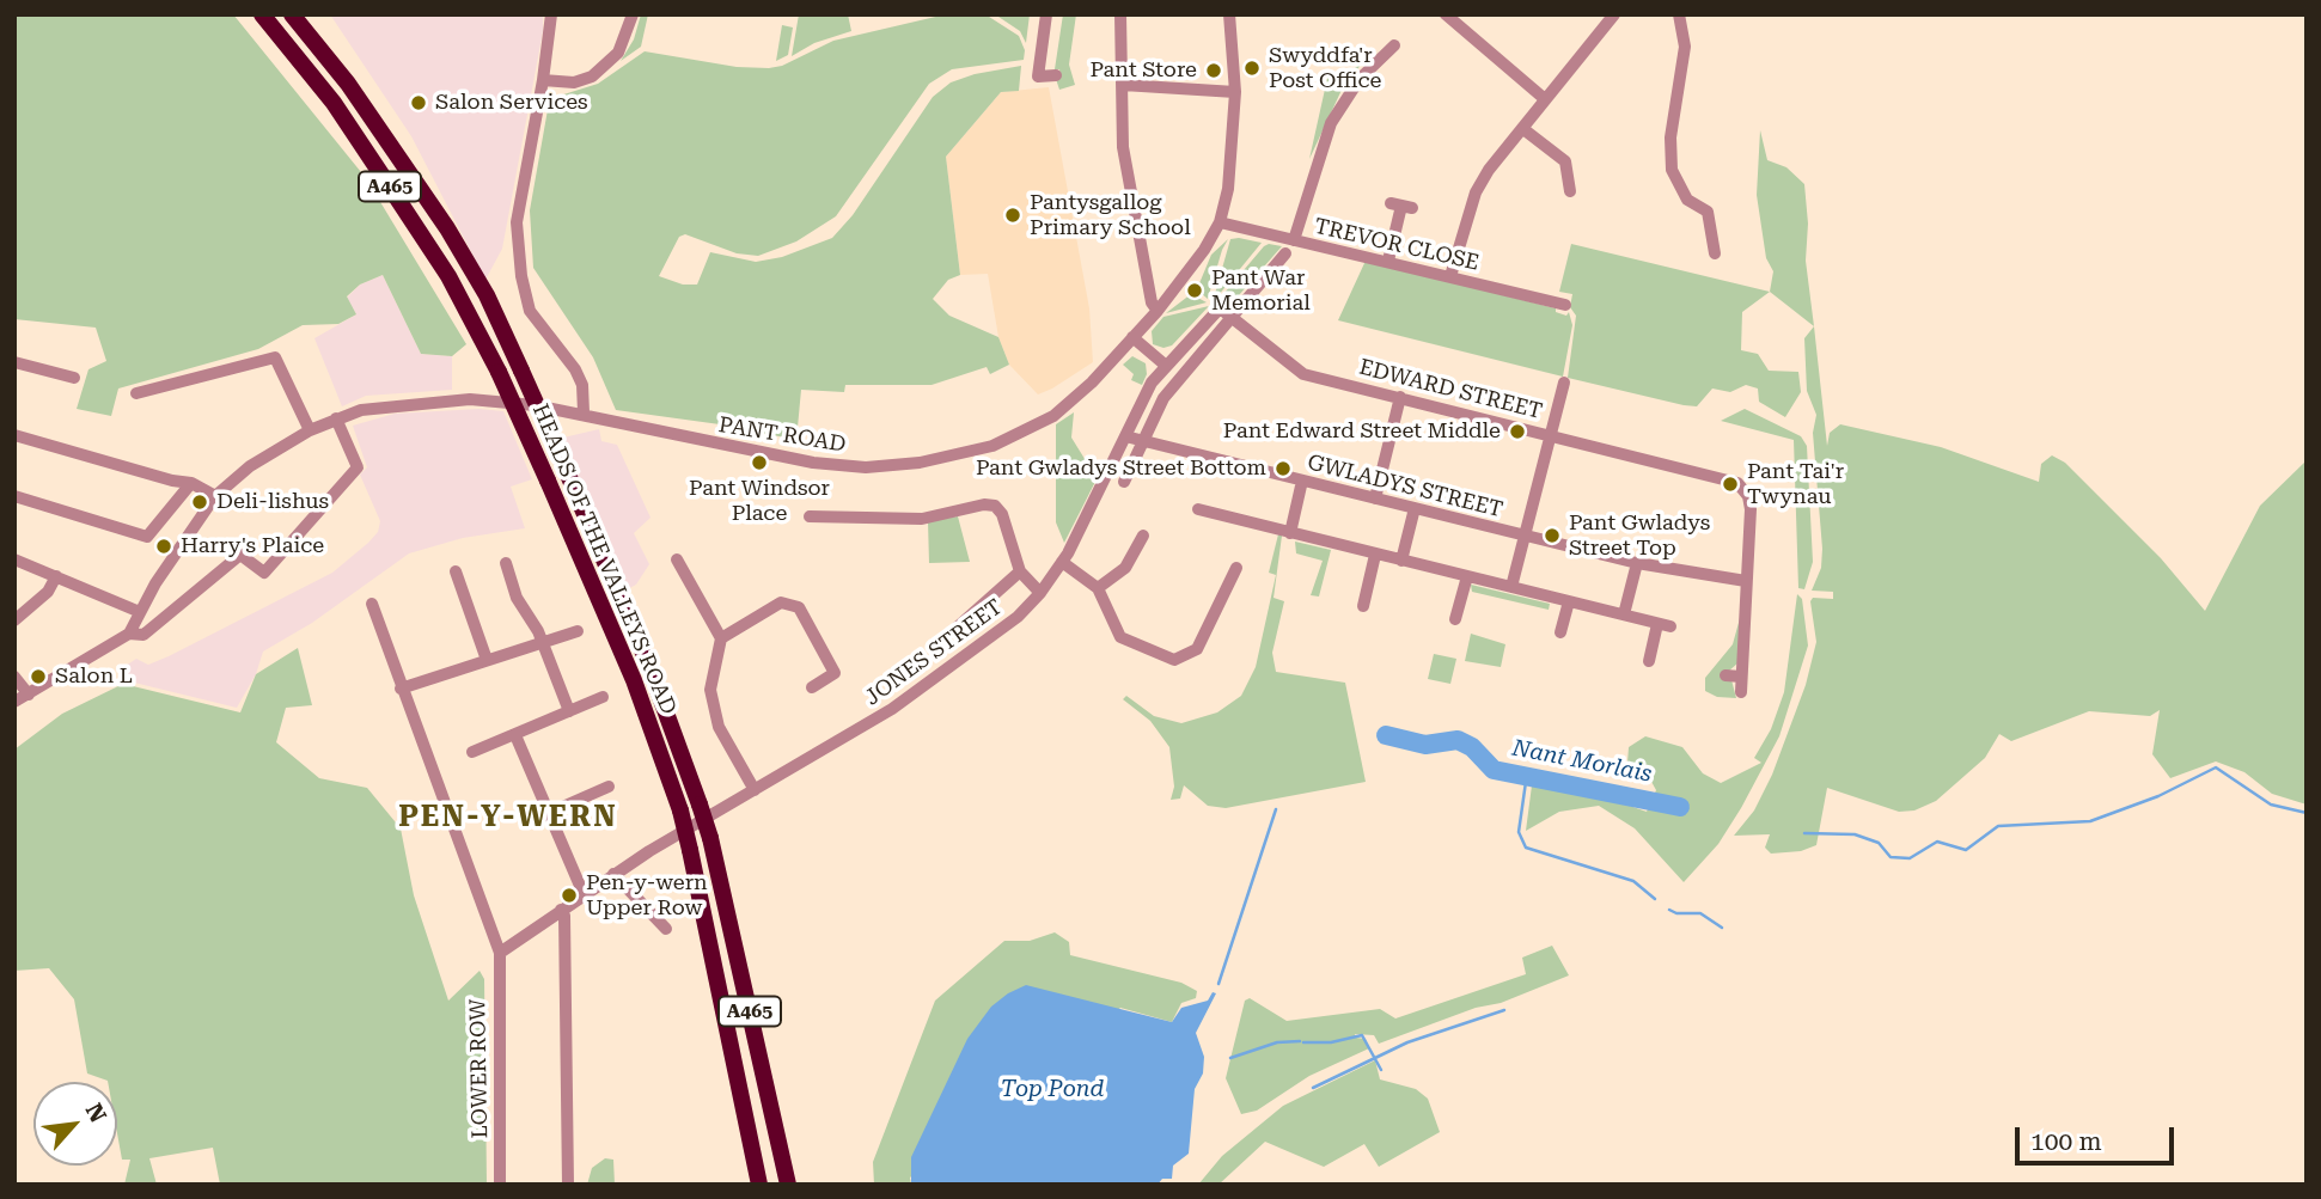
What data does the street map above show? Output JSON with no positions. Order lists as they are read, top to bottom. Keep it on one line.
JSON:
{"streets":{"highway":["A465","HEADS OF THE VALLEYS ROAD"],"street":["TREVOR CLOSE","EDWARD STREET","PANT ROAD","GWLADYS STREET","JONES STREET","LOWER ROW"]},"crossings":[["TREVOR CLOSE","PANT ROAD"],["EDWARD STREET","GWLADYS STREET"],["EDWARD STREET","JONES STREET"],["GWLADYS STREET","JONES STREET"],["JONES STREET","LOWER ROW"]],"districts":["PEN-Y-WERN"],"water":["Nant Morlais","Top Pond"],"places":["Swyddfa'r Post Office","Pant Store","Salon Services","Pantysgallog Primary School","Pant War Memorial","Pant Edward Street Middle","Pant Windsor Place","Pant Gwladys Street Bottom","Pant Tai'r Twynau","Deli-lishus","Pant Gwladys Street Top","Harry's Plaice","Salon L","Pen-y-wern Upper Row"],"scale_bar":"100 m","north":"top right"}
